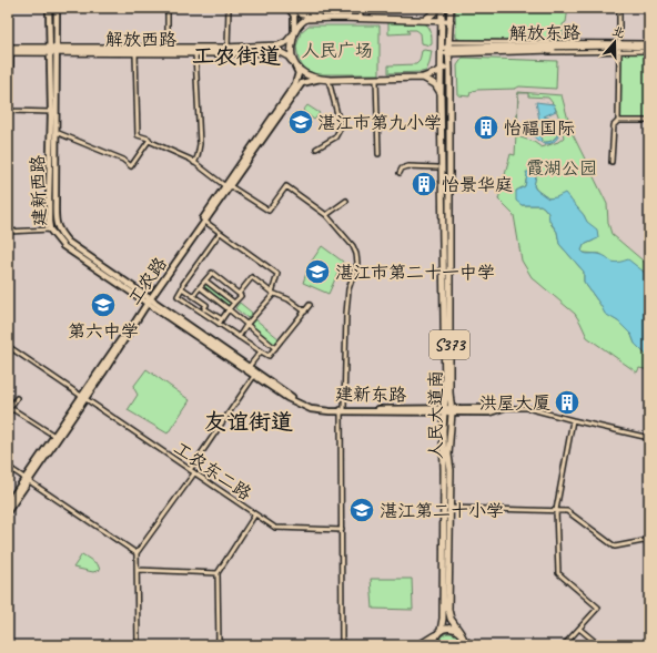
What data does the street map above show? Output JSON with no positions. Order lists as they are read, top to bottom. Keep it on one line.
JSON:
{"streets":{"main road":["解放东路","解放西路","S373","人民大道南"],"street":["建新西路","工农路","建新东路","工农东二路"]},"crossings":[["解放东路","人民大道南"],["解放西路","建新西路"],["解放西路","工农路"],["建新西路","工农路"],["建新西路","建新东路"],["工农路","建新东路"],["工农路","工农东二路"],["S373","人民大道南"],["建新东路","人民大道南"]],"districts":["工农街道","友谊街道"],"parks":["人民广场","霞湖公园"],"places":{"school or university":["湛江市第九小学","湛江市第二十一中学","第六中学","湛江第二十小学"],"building":["怡福国际","怡景华庭","洪屋大厦"]},"north":"top"}
